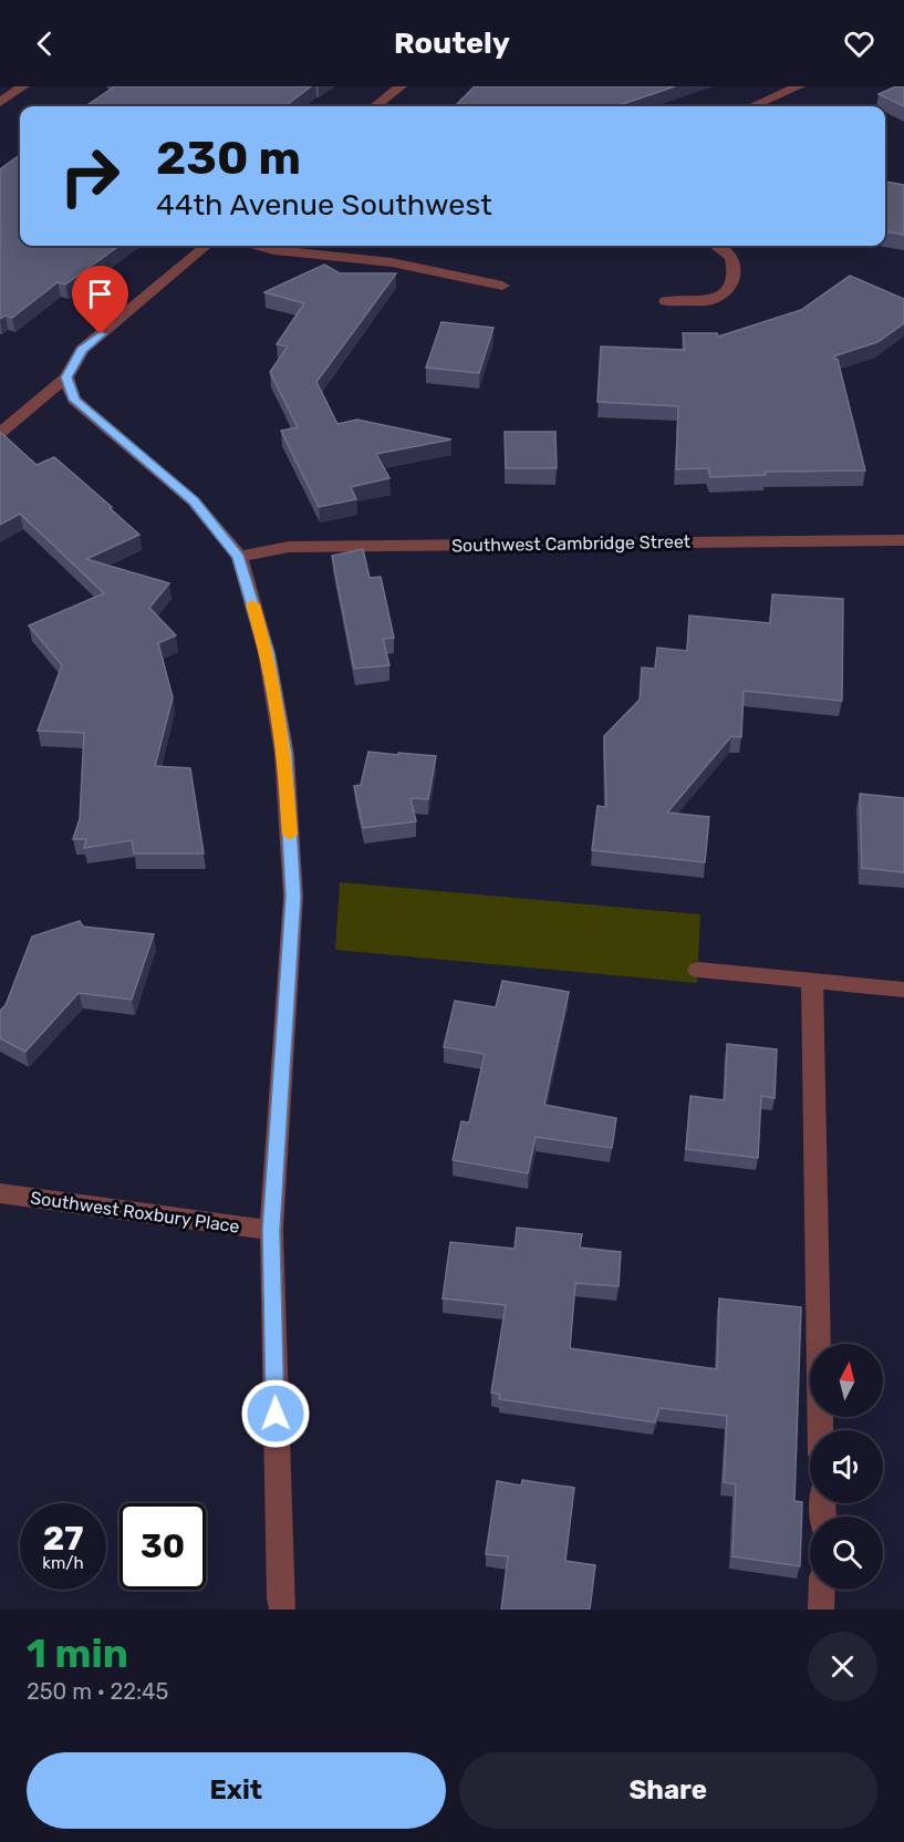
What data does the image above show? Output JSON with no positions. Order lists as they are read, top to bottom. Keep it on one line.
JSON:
{"streets":{"street":["Southwest Cambridge Street","Southwest Roxbury Place"]},"north":"top","page":{"header":"Routely","turn":["230 m","44th Avenue Southwest"],"speed":"27 km/h","limit":"30","heading":["1 min","250 m · 22:45"],"buttons":["Exit","Share"]}}
